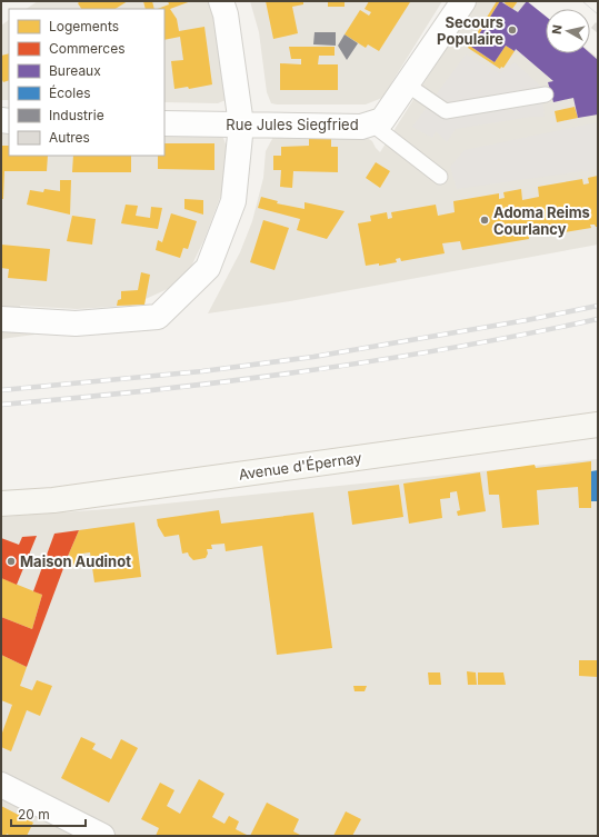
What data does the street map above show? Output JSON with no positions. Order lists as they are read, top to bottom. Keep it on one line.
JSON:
{"streets":{"main road":["Avenue d'Épernay"],"street":["Rue Jules Siegfried"]},"places":["Secours Populaire","Adoma Reims Courlancy","Maison Audinot"],"legend":["Logements","Commerces","Bureaux","Écoles","Industrie","Autres"],"scale_bar":"20 m","north":"left"}
